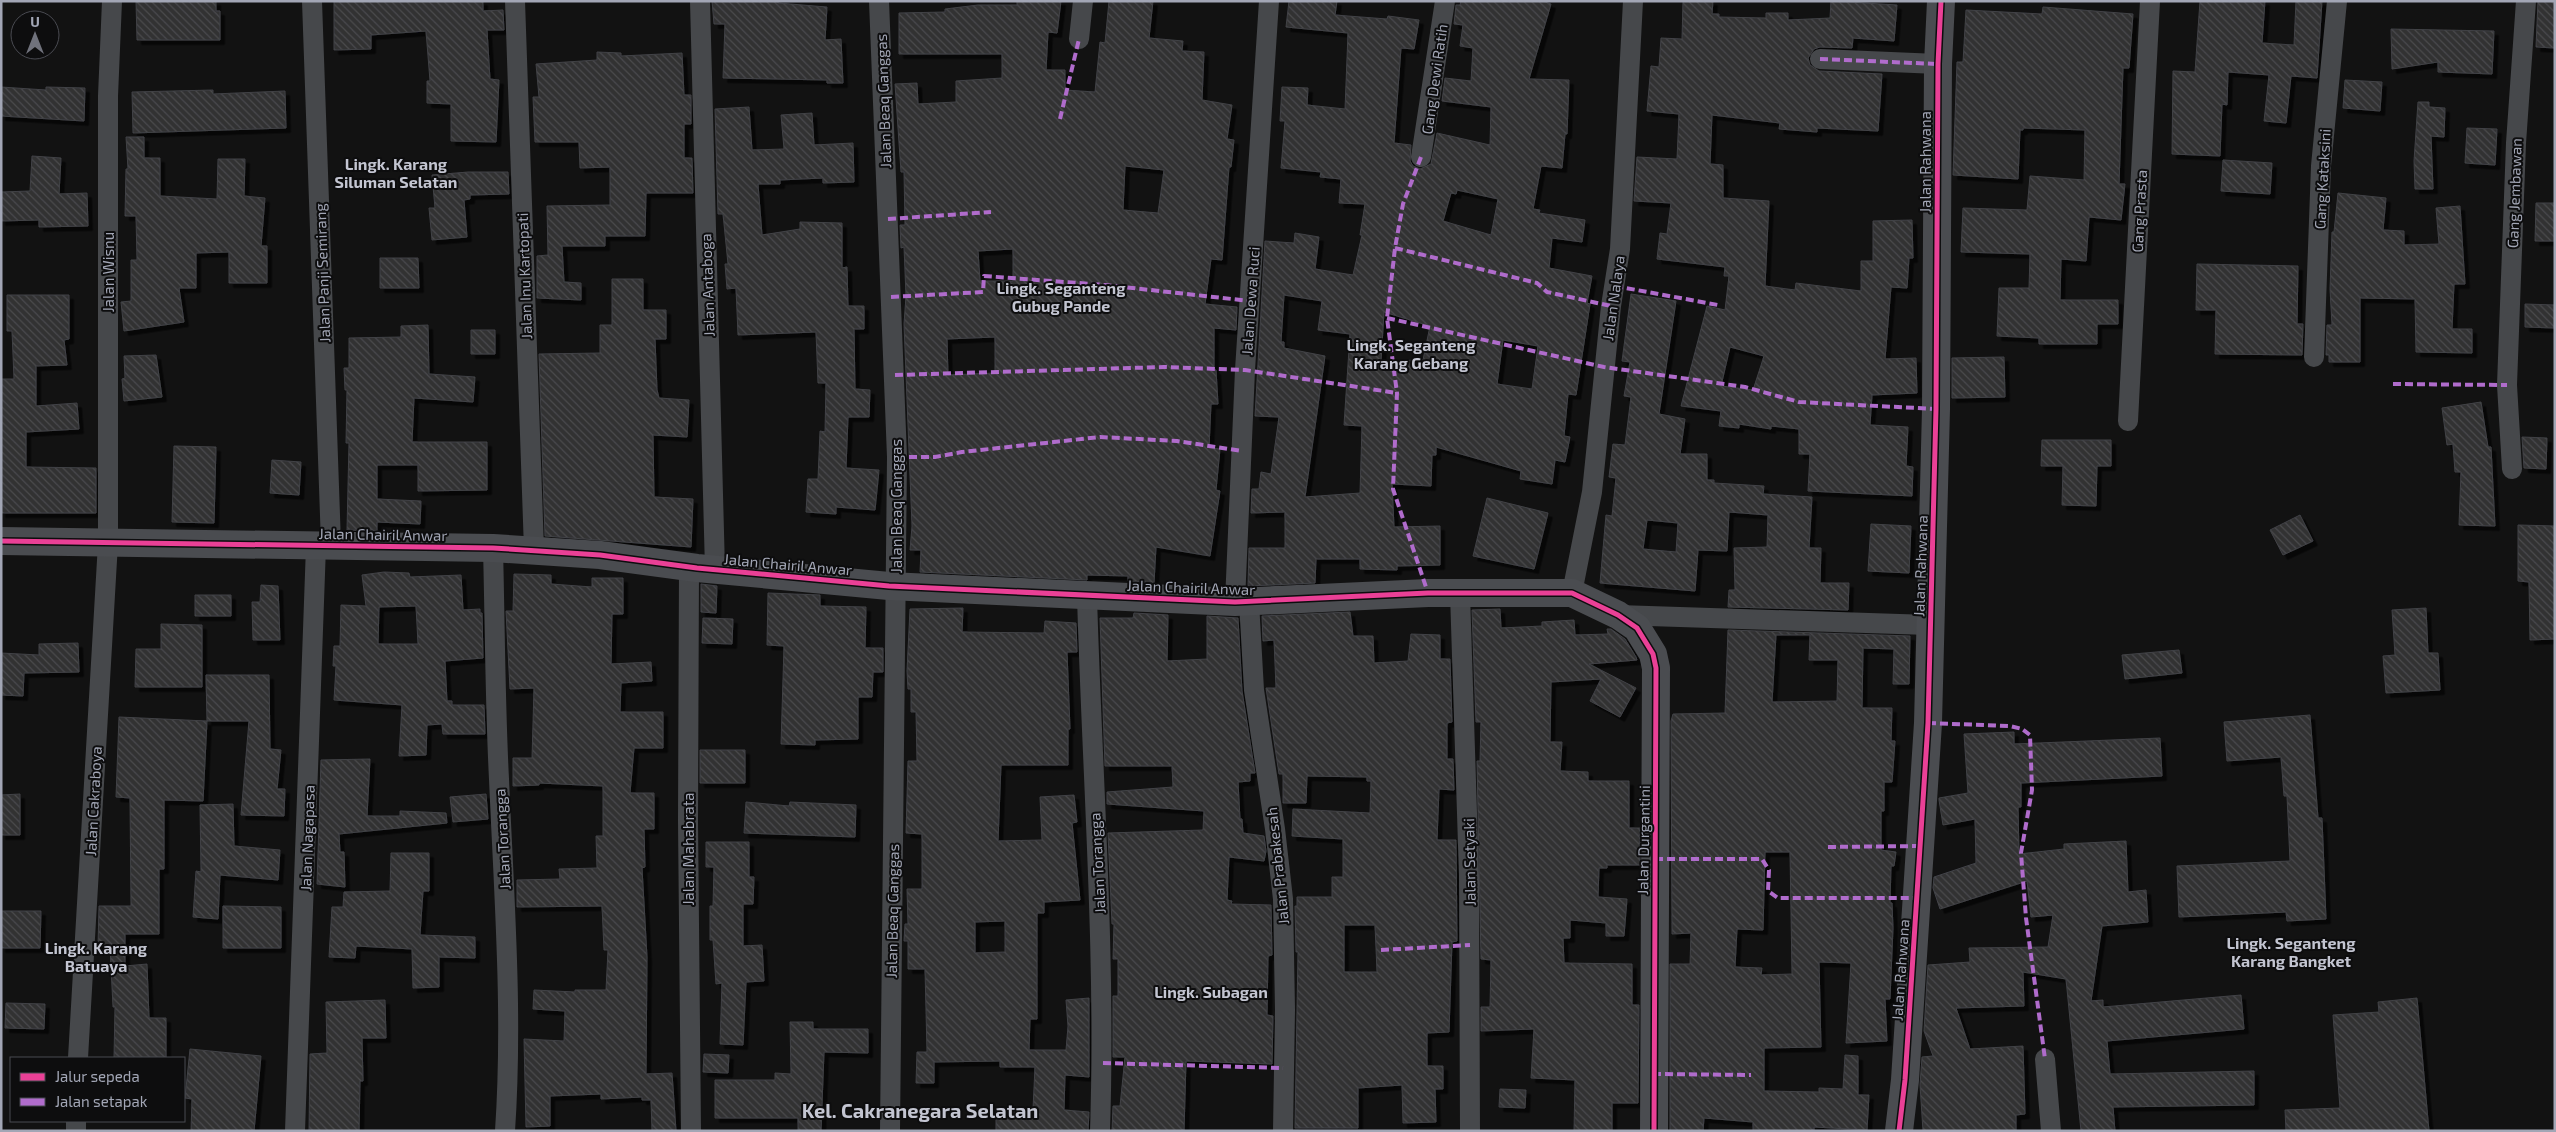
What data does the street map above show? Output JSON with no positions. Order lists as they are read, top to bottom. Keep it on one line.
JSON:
{"streets":{"street":["Gang Dewi Ratih","Jalan Beaq Ganggas","Jalan Rahwana","Gang Kataksini","Gang Jembawan","Gang Prasta","Jalan Wisnu","Jalan Panji Semirang","Jalan Inu Kartopati","Jalan Antaboga","Jalan Nalaya","Jalan Dewa Ruci","Jalan Chairil Anwar","Jalan Cakraboya","Jalan Nagapasa","Jalan Torangga","Jalan Durgantini","Jalan Mahabrata","Jalan Setyaki","Jalan Prabakesah"]},"crossings":[["Jalan Beaq Ganggas","Jalan Chairil Anwar"],["Jalan Wisnu","Jalan Chairil Anwar"],["Jalan Wisnu","Jalan Cakraboya"],["Jalan Panji Semirang","Jalan Chairil Anwar"],["Jalan Panji Semirang","Jalan Nagapasa"],["Jalan Inu Kartopati","Jalan Chairil Anwar"],["Jalan Antaboga","Jalan Chairil Anwar"],["Jalan Antaboga","Jalan Mahabrata"],["Jalan Nalaya","Jalan Chairil Anwar"],["Jalan Nalaya","Jalan Durgantini"],["Jalan Dewa Ruci","Jalan Chairil Anwar"],["Jalan Dewa Ruci","Jalan Prabakesah"],["Jalan Chairil Anwar","Jalan Cakraboya"],["Jalan Chairil Anwar","Jalan Nagapasa"],["Jalan Chairil Anwar","Jalan Torangga"],["Jalan Chairil Anwar","Jalan Durgantini"],["Jalan Chairil Anwar","Jalan Mahabrata"],["Jalan Chairil Anwar","Jalan Setyaki"],["Jalan Chairil Anwar","Jalan Prabakesah"]],"districts":["Lingk. Karang Siluman Selatan","Lingk. Seganteng Gubug Pande","Lingk. Seganteng Karang Gebang","Lingk. Seganteng Karang Bangket","Lingk. Karang Batuaya","Lingk. Subagan","Kel. Cakranegara Selatan"],"legend":["Jalur sepeda","Jalan setapak"],"north":"top"}
